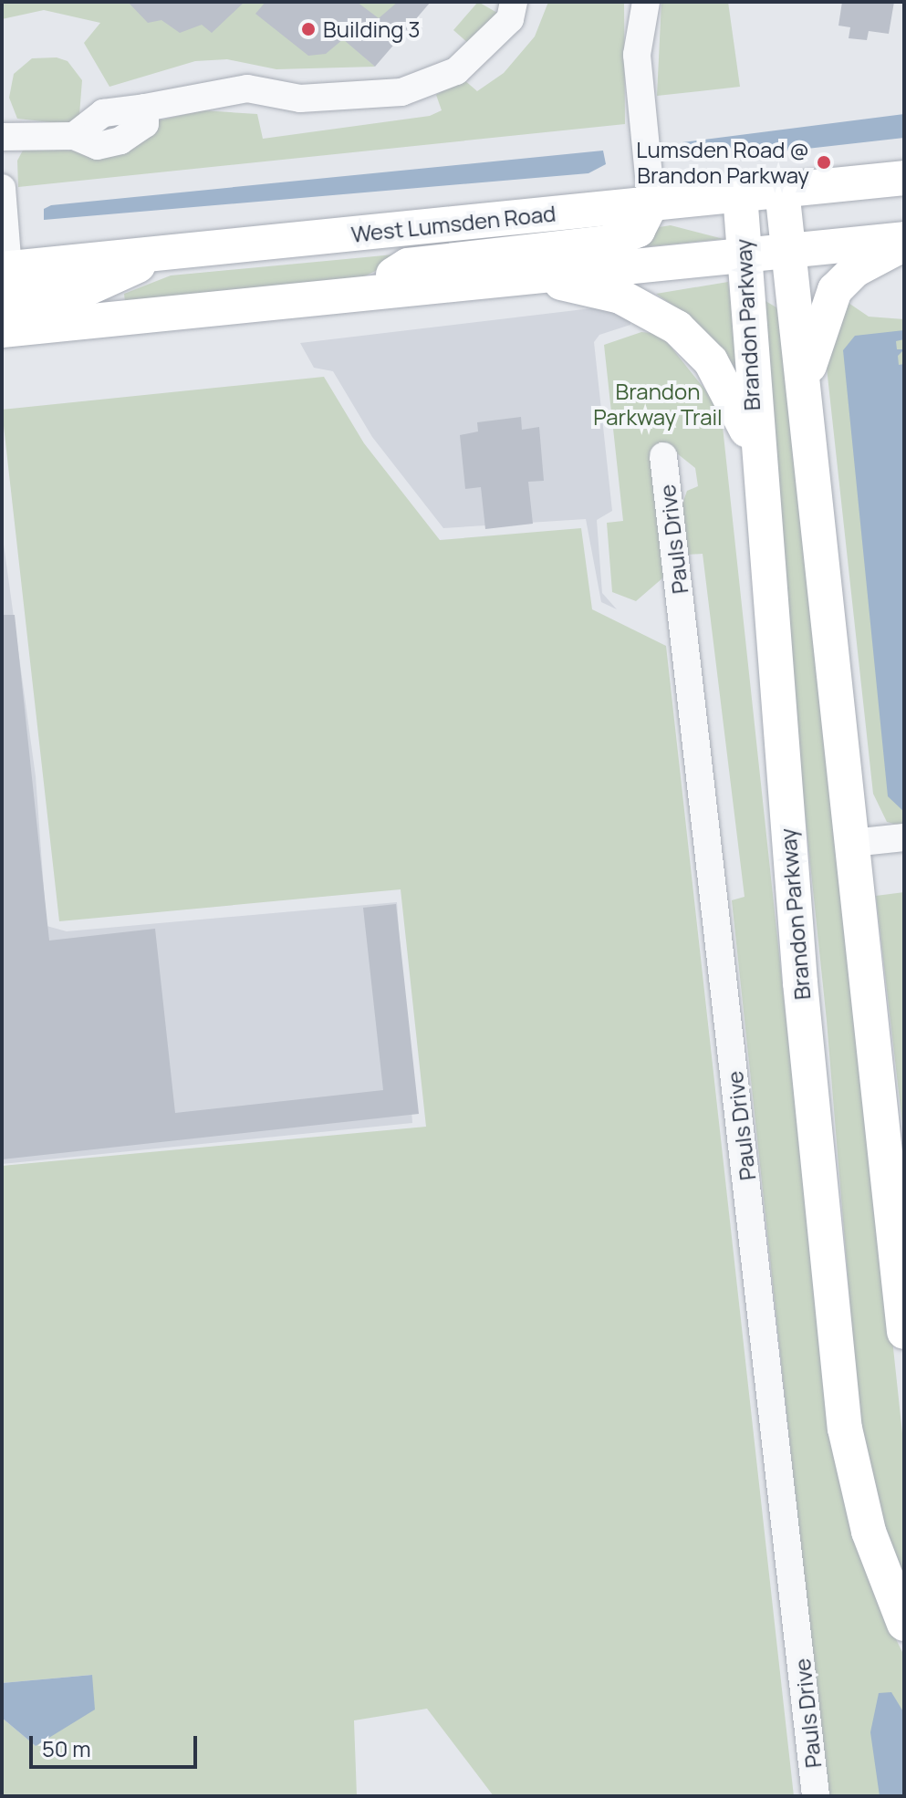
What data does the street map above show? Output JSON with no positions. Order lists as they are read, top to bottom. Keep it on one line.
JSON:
{"streets":{"main road":["West Lumsden Road","Brandon Parkway"],"street":["Pauls Drive"]},"crossings":[["West Lumsden Road","Brandon Parkway"]],"parks":["Brandon Parkway Trail"],"places":["Building 3","Lumsden Road @ Brandon Parkway"],"scale_bar":"50 m"}
